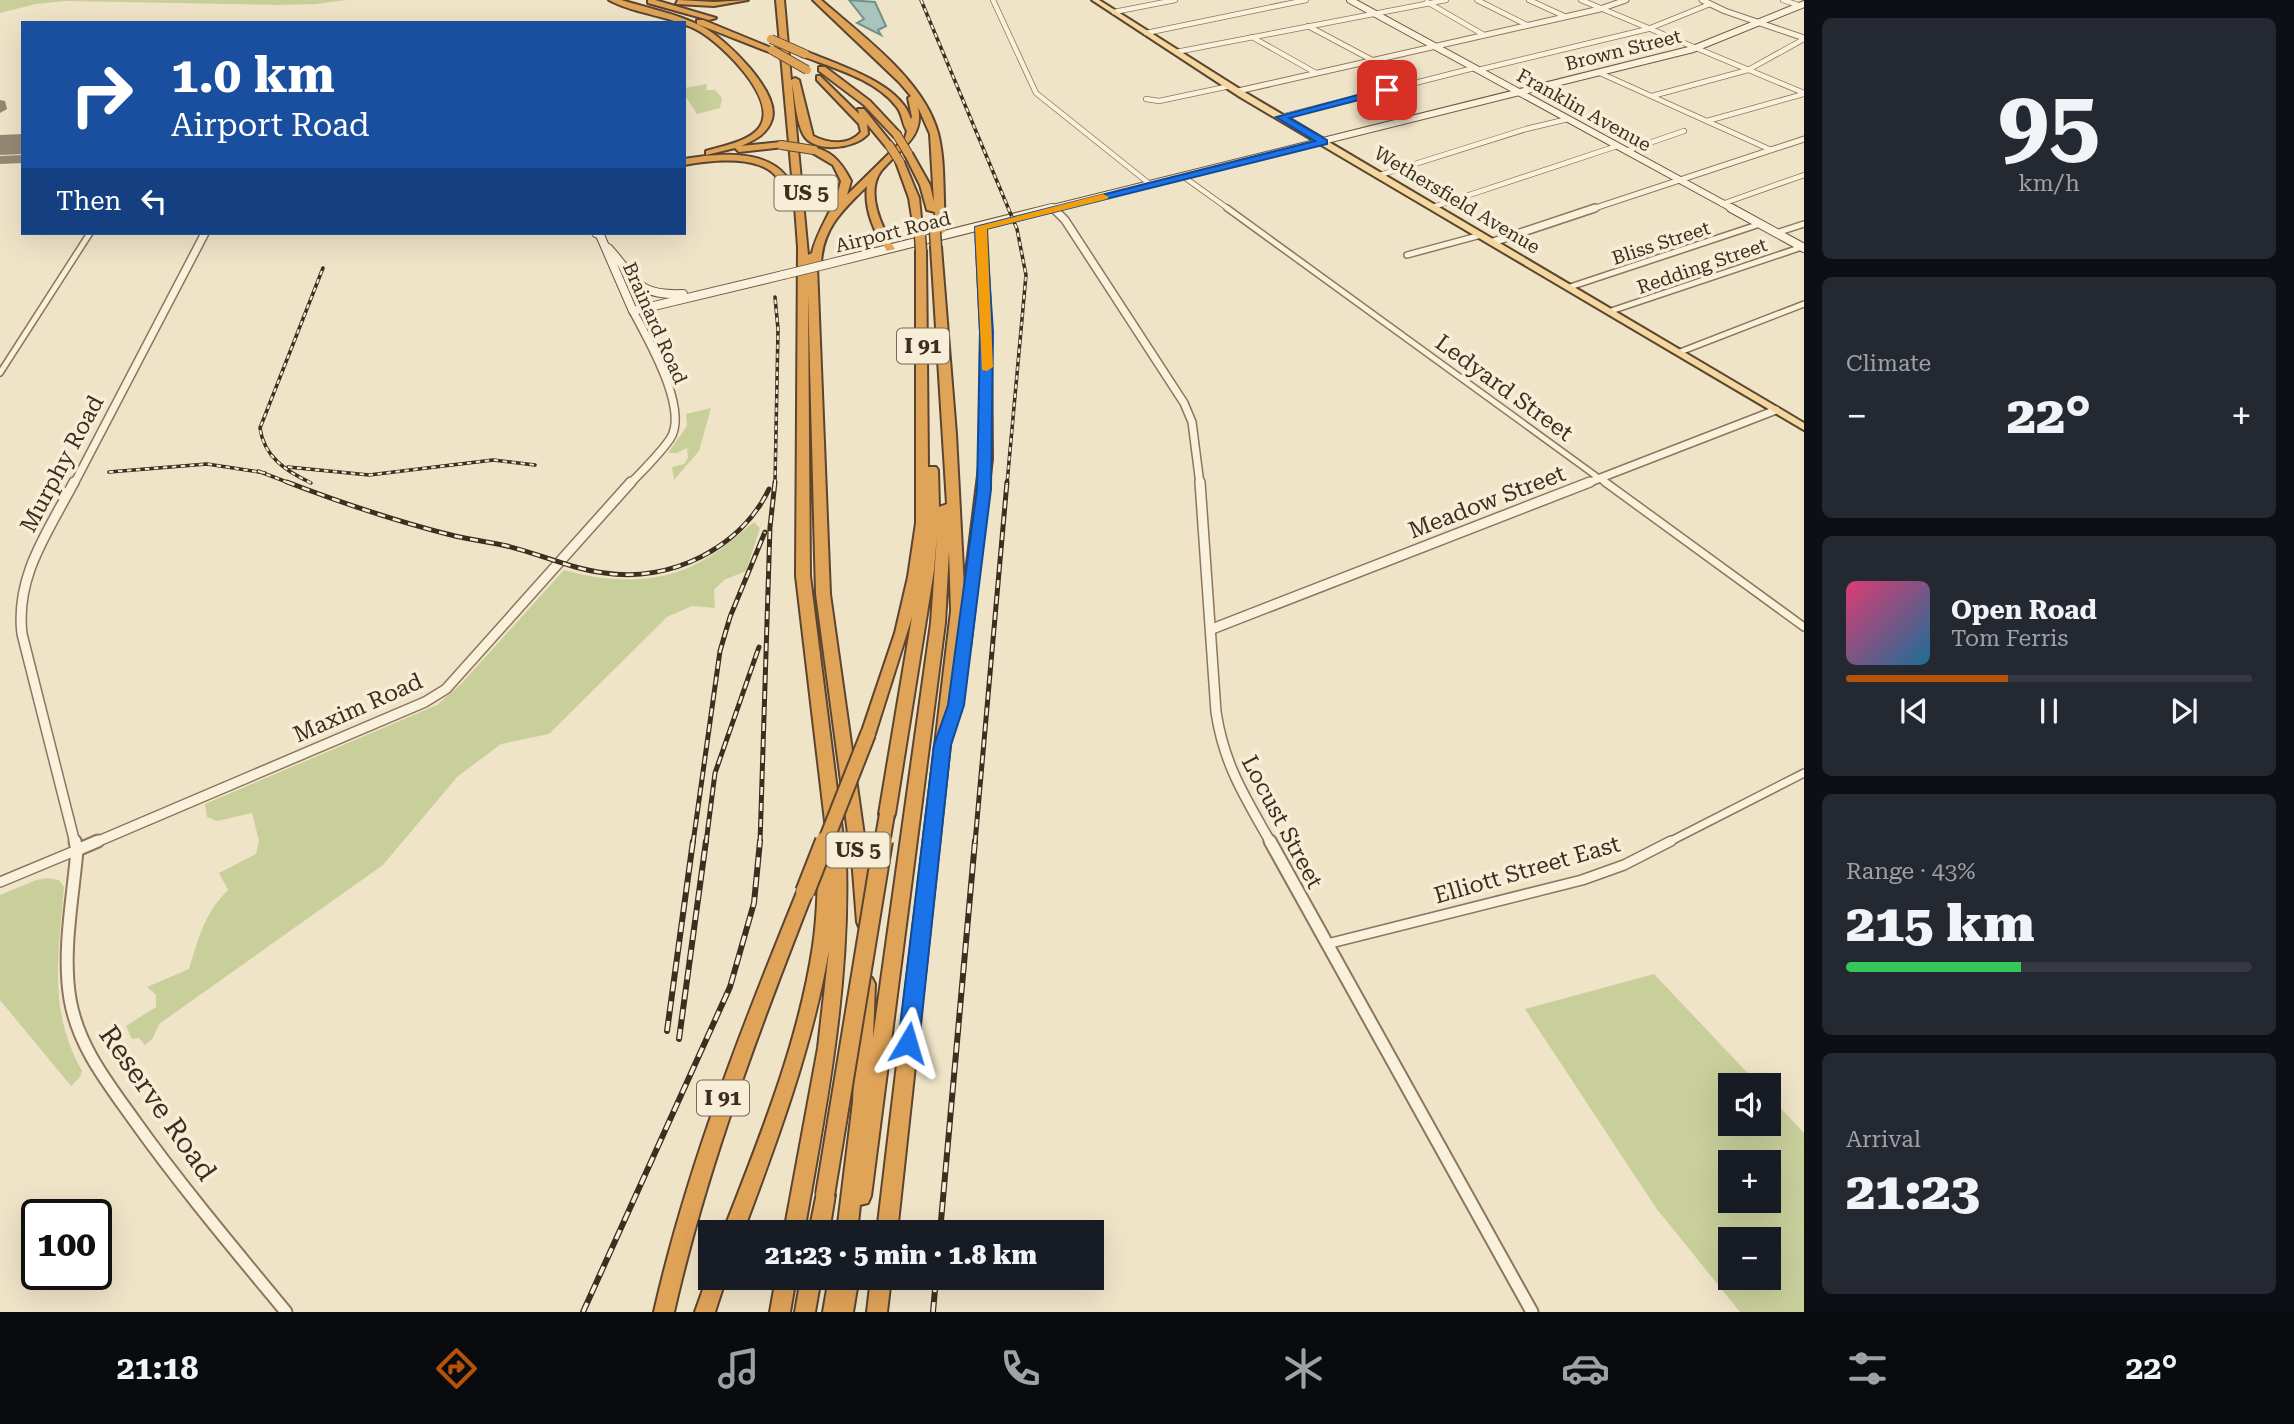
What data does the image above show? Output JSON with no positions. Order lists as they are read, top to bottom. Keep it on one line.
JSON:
{"streets":{"highway":["US 5","I 91"],"main road":["Brown Street","Franklin Avenue","Wethersfield Avenue","Airport Road","Brainard Road"],"street":["Bliss Street","Redding Street","Ledyard Street","Murphy Road","Meadow Street","Maxim Road","Locust Street","Elliott Street East","Reserve Road"]},"crossings":[["Brown Street","Franklin Avenue"],["Brown Street","Wethersfield Avenue"],["Brown Street","Airport Road"],["Franklin Avenue","Bliss Street"],["Franklin Avenue","Redding Street"],["Wethersfield Avenue","Airport Road"],["Wethersfield Avenue","Bliss Street"],["Wethersfield Avenue","Redding Street"],["Wethersfield Avenue","Meadow Street"],["Airport Road","Brainard Road"],["Airport Road","Ledyard Street"],["Airport Road","Locust Street"],["Brainard Road","Maxim Road"],["Ledyard Street","Meadow Street"],["Murphy Road","Maxim Road"],["Murphy Road","Reserve Road"],["Meadow Street","Locust Street"],["Maxim Road","Reserve Road"],["Locust Street","Elliott Street East"]],"page":{"tile":[["95","km/h"],"Climate",["Range · 43%","215 km"],["Arrival","21:23"]],"turn":["1.0 km","Airport Road"],"then":"Then","heat":["−","22°","+"],"song":["Open Road","Tom Ferris"],"map_buttons":["+","−"],"limit":"100","trip":"21:23 · 5 min · 1.8 km","tabs":["21:18","22°"]}}
